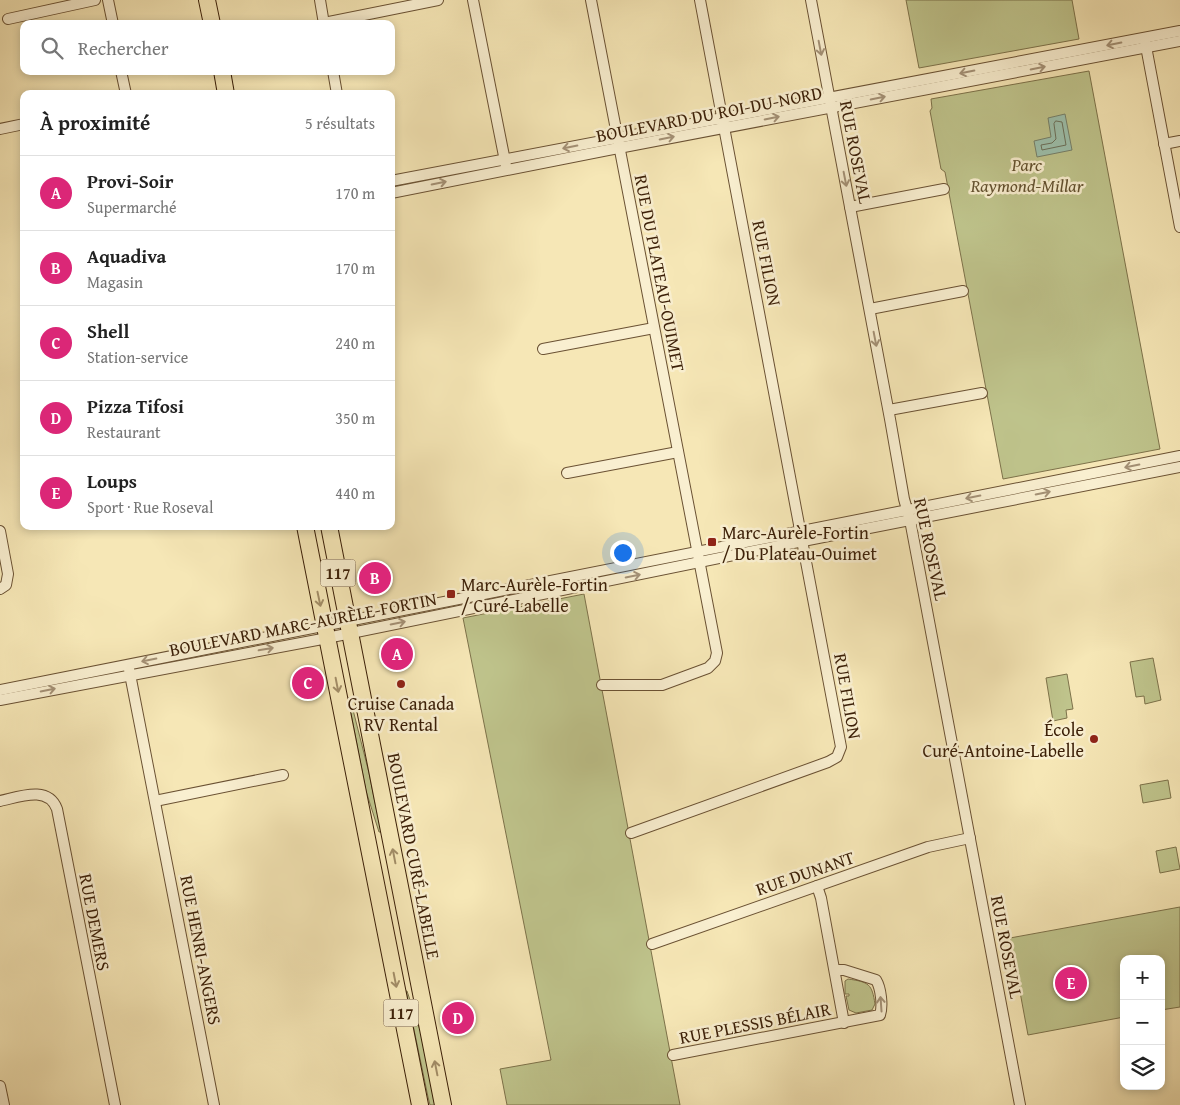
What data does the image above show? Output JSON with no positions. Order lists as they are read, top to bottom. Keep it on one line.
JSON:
{"streets":{"main road":["117","BOULEVARD CURÉ-LABELLE"],"street":["BOULEVARD DU ROI-DU-NORD","RUE ROSEVAL","RUE FILION","RUE DU PLATEAU-OUIMET","BOULEVARD MARC-AURÈLE-FORTIN","RUE DUNANT","RUE DEMERS","RUE HENRI-ANGERS","RUE PLESSIS BÉLAIR"]},"crossings":[["BOULEVARD DU ROI-DU-NORD","RUE ROSEVAL"],["BOULEVARD DU ROI-DU-NORD","RUE FILION"],["BOULEVARD DU ROI-DU-NORD","RUE DU PLATEAU-OUIMET"],["RUE ROSEVAL","BOULEVARD MARC-AURÈLE-FORTIN"],["RUE ROSEVAL","RUE DUNANT"],["RUE FILION","BOULEVARD MARC-AURÈLE-FORTIN"],["RUE DU PLATEAU-OUIMET","BOULEVARD MARC-AURÈLE-FORTIN"],["117","BOULEVARD MARC-AURÈLE-FORTIN"],["BOULEVARD MARC-AURÈLE-FORTIN","BOULEVARD CURÉ-LABELLE"],["BOULEVARD MARC-AURÈLE-FORTIN","RUE HENRI-ANGERS"],["RUE DUNANT","RUE PLESSIS BÉLAIR"]],"parks":["Parc Raymond-Millar"],"places":{"transit":["Marc-Aurèle-Fortin / Du Plateau-Ouimet","Marc-Aurèle-Fortin / Curé-Labelle"],"other":["Cruise Canada RV Rental","École Curé-Antoine-Labelle"]},"page":{"search":"Rechercher","heading":["À proximité","5 résultats"],"list":[{"mark":"A","name":"Provi-Soir","note":"Supermarché","value":"170 m"},{"mark":"B","name":"Aquadiva","note":"Magasin","value":"170 m"},{"mark":"C","name":"Shell","note":"Station-service","value":"240 m"},{"mark":"D","name":"Pizza Tifosi","note":"Restaurant","value":"350 m"},{"mark":"E","name":"Loups","note":"Sport · Rue Roseval","value":"440 m"}],"pins":["B","A","C","E","D"],"map_buttons":["+","−"]}}
